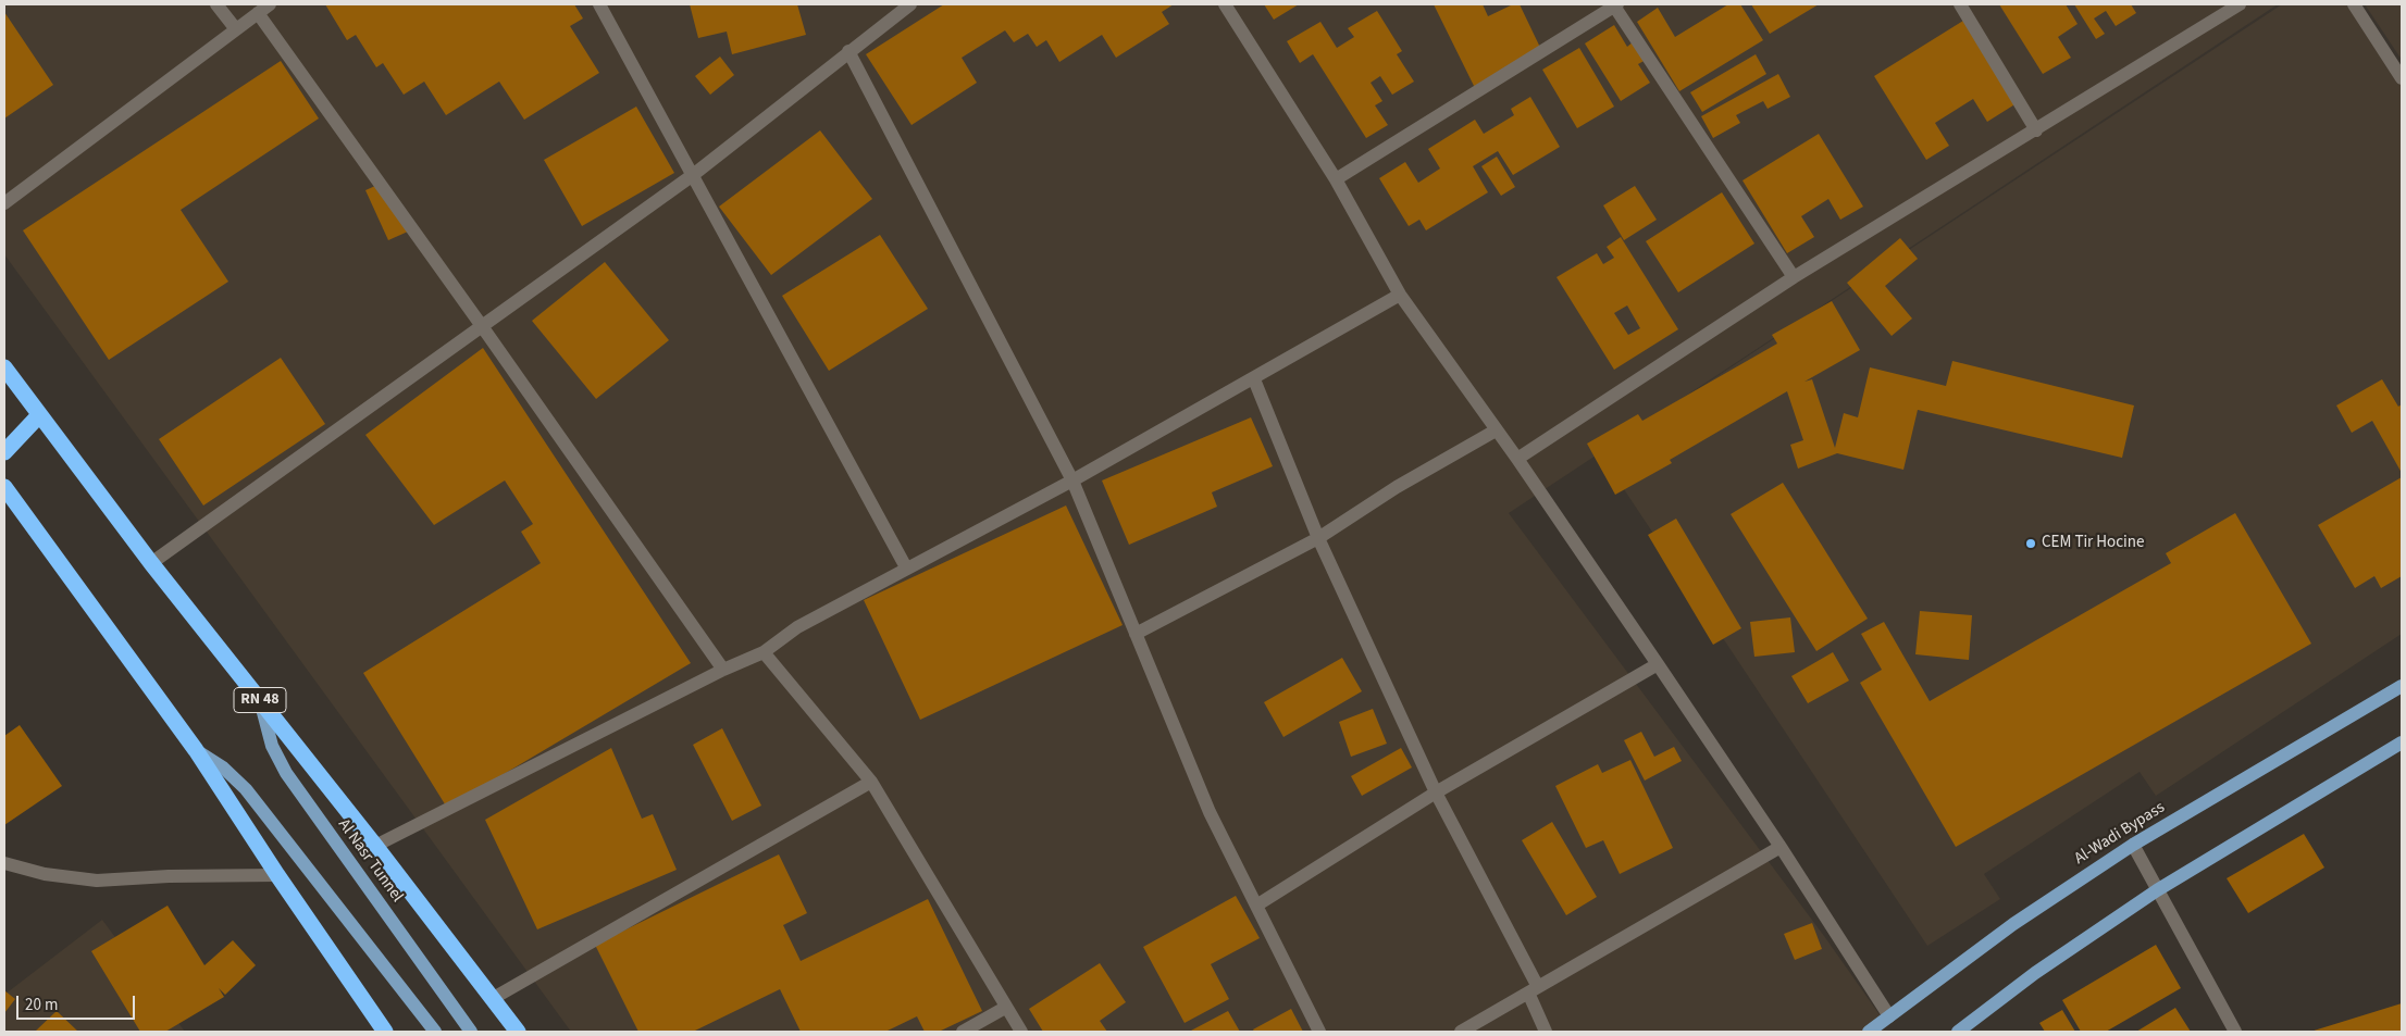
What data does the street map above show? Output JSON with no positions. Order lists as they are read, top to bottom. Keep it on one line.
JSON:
{"streets":{"highway":["RN 48"],"main road":["Al-Wadi Bypass","Al Nasr Tunnel"]},"crossings":[["RN 48","Al Nasr Tunnel"]],"places":["CEM Tir Hocine"],"scale_bar":"20 m"}
